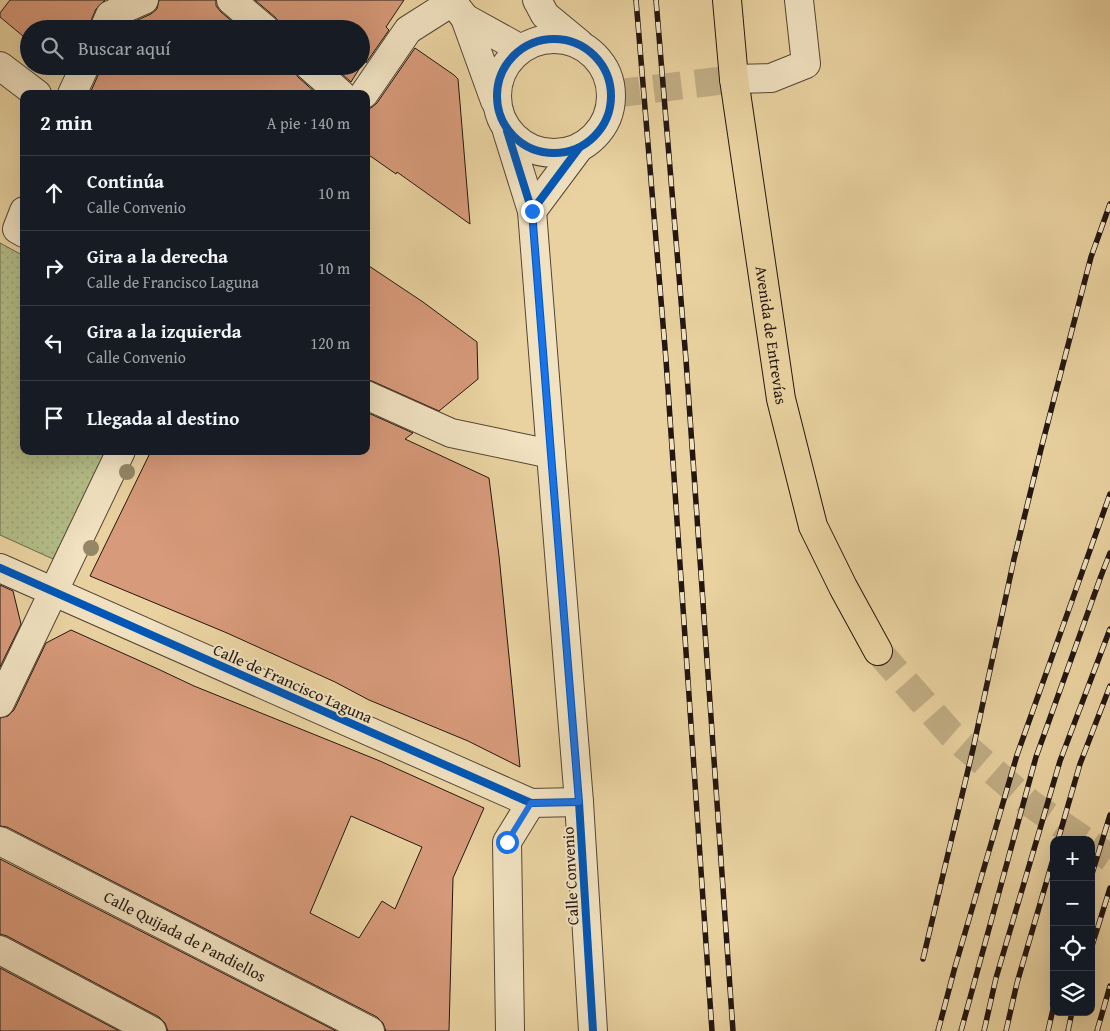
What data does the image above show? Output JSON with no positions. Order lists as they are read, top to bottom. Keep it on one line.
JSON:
{"streets":{"main road":["Avenida de Entrevías"],"street":["Calle de Francisco Laguna","Calle Convenio","Calle Quijada de Pandiellos"]},"crossings":[["Calle de Francisco Laguna","Calle Convenio"]],"page":{"search":"Buscar aquí","heading":["2 min","A pie · 140 m"],"list":[["Continúa","Calle Convenio","10 m"],["Gira a la derecha","Calle de Francisco Laguna","10 m"],["Gira a la izquierda","Calle Convenio","120 m"],"Llegada al destino"],"map_buttons":["+","−"]}}
